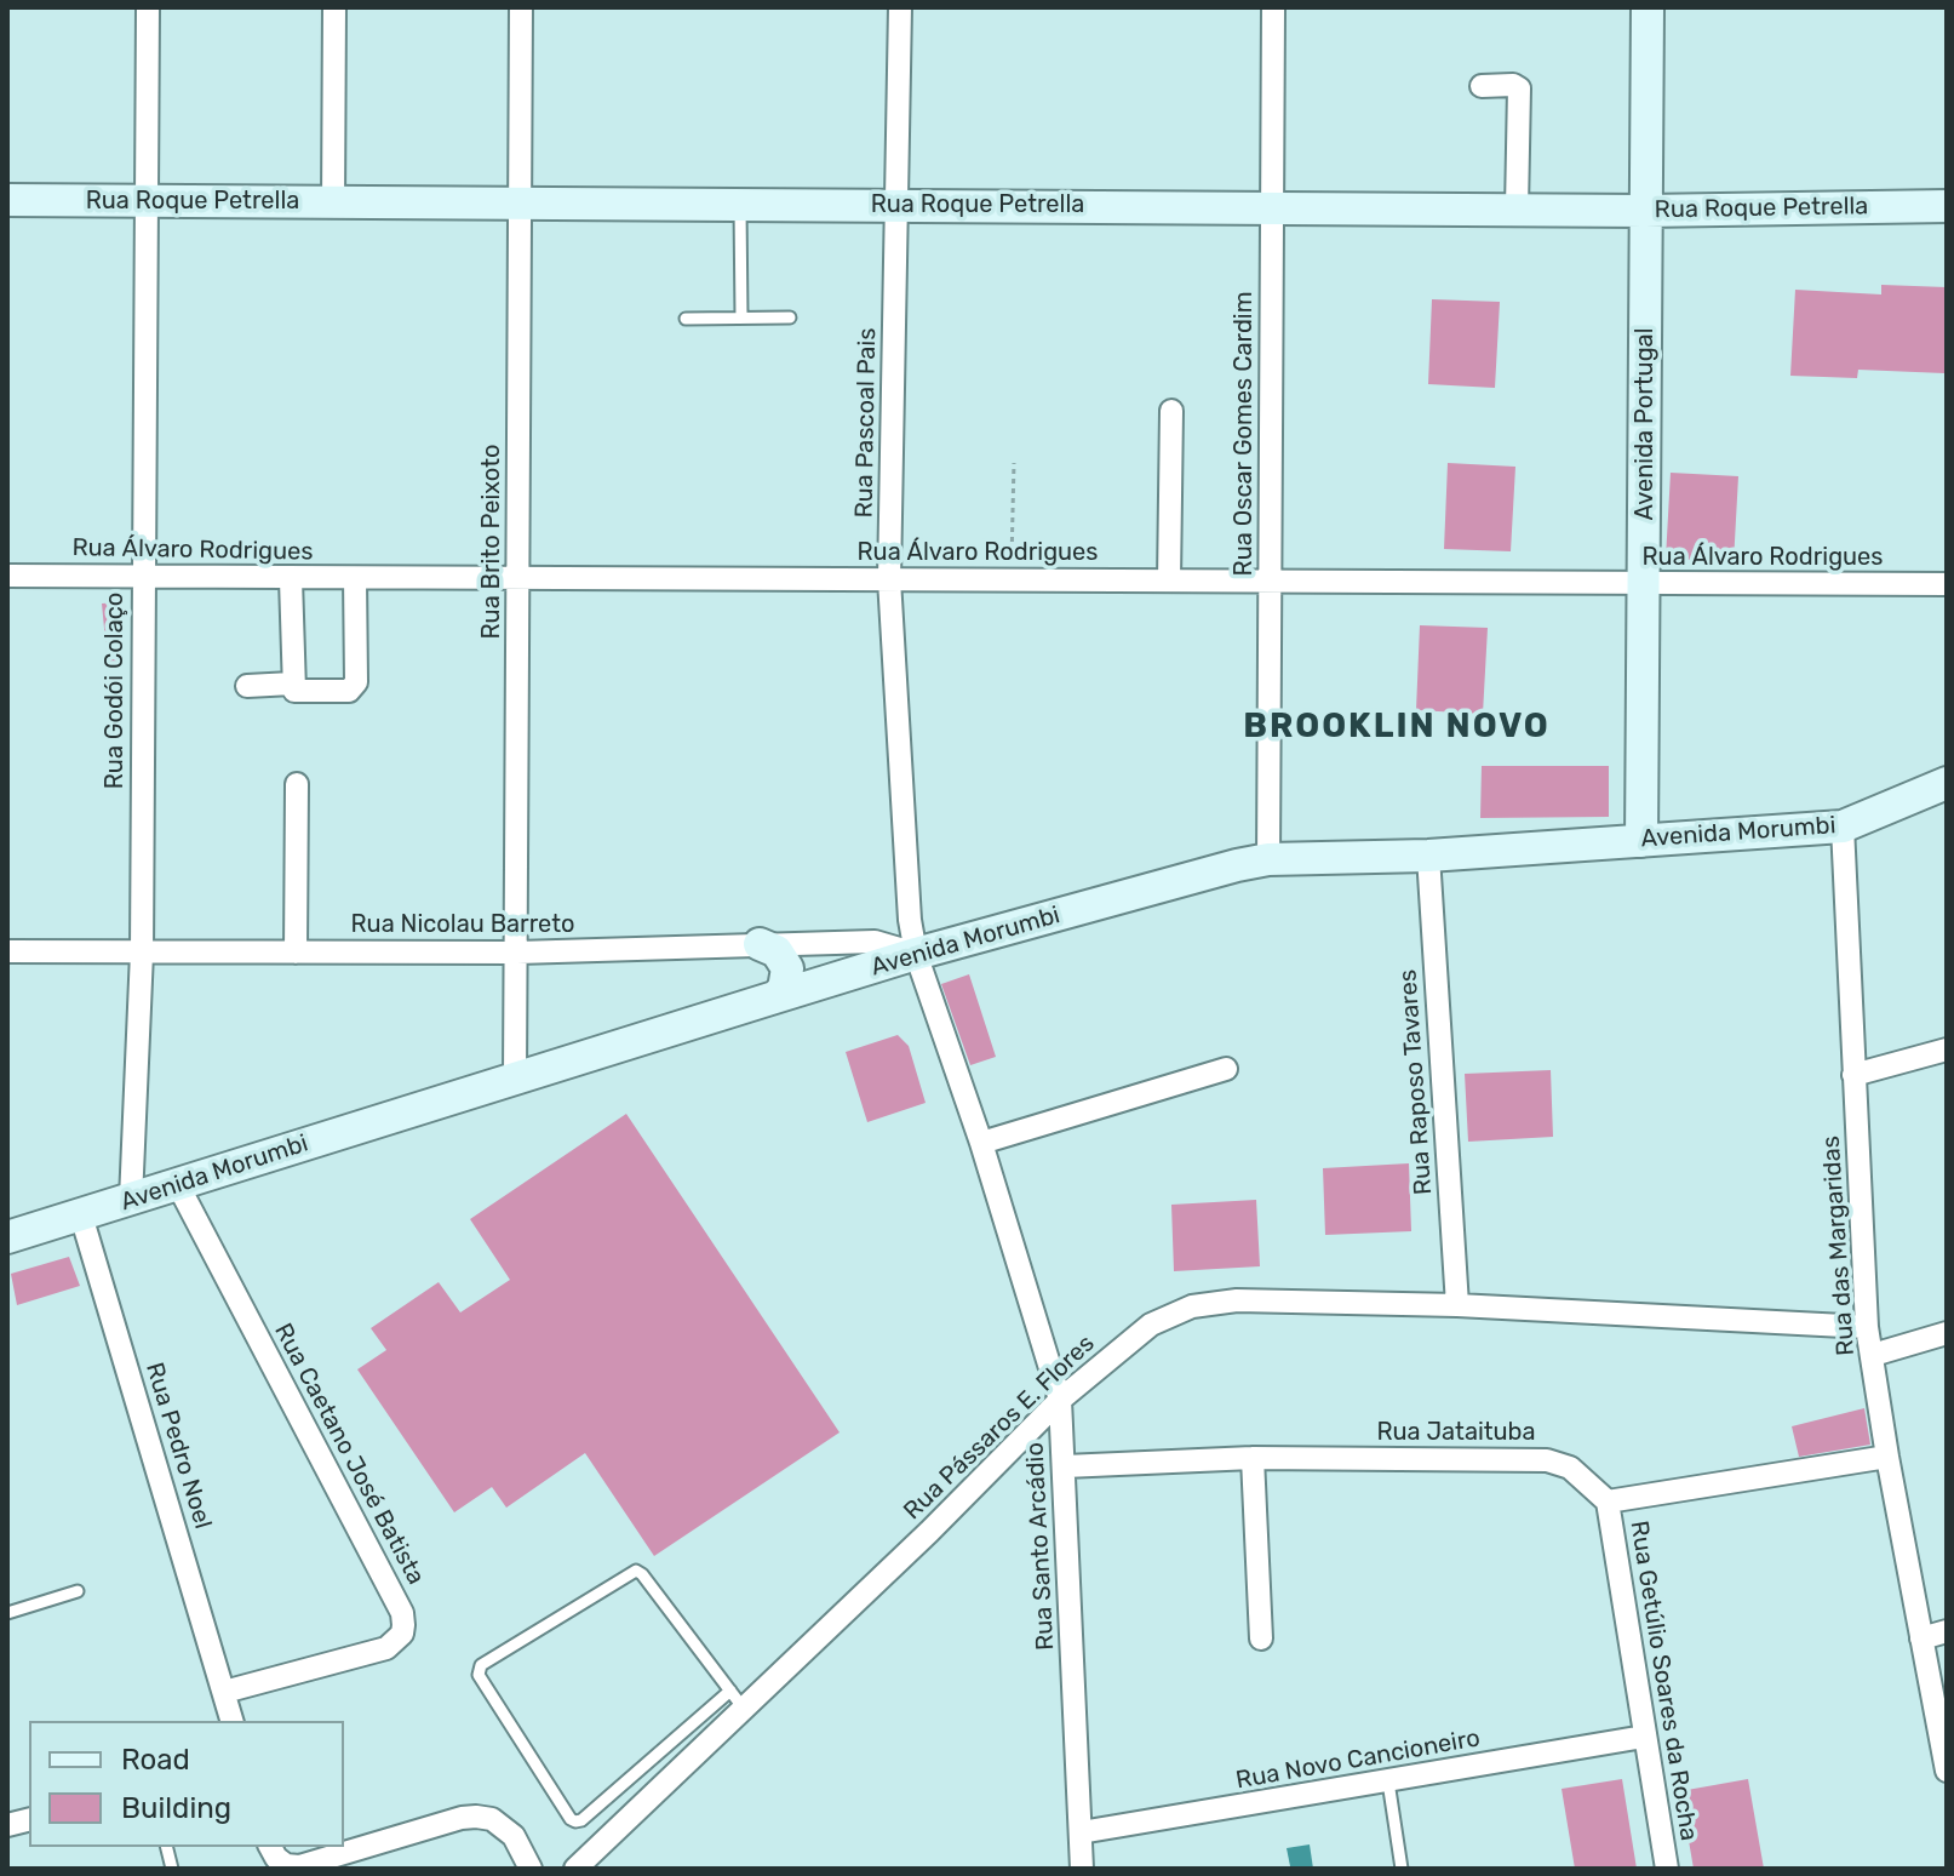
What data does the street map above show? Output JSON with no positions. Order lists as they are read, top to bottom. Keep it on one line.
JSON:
{"streets":{"street":["Rua Roque Petrella","Rua Pascoal Pais","Avenida Portugal","Rua Oscar Gomes Cardim","Rua Brito Peixoto","Rua Álvaro Rodrigues","Rua Godói Colaço","Avenida Morumbi","Rua Nicolau Barreto","Rua Raposo Tavares","Rua das Margaridas","Rua Pássaros E. Flores","Rua Jataituba","Rua Pedro Noel","Rua Caetano José Batista","Rua Santo Arcádio","Rua Getúlio Soares da Rocha","Rua Novo Cancioneiro"]},"crossings":[["Rua Roque Petrella","Rua Pascoal Pais"],["Rua Roque Petrella","Avenida Portugal"],["Rua Roque Petrella","Rua Oscar Gomes Cardim"],["Rua Roque Petrella","Rua Brito Peixoto"],["Rua Roque Petrella","Rua Godói Colaço"],["Rua Pascoal Pais","Rua Álvaro Rodrigues"],["Rua Pascoal Pais","Avenida Morumbi"],["Rua Pascoal Pais","Rua Nicolau Barreto"],["Rua Pascoal Pais","Rua Santo Arcádio"],["Avenida Portugal","Rua Álvaro Rodrigues"],["Avenida Portugal","Avenida Morumbi"],["Rua Oscar Gomes Cardim","Rua Álvaro Rodrigues"],["Rua Oscar Gomes Cardim","Avenida Morumbi"],["Rua Brito Peixoto","Rua Álvaro Rodrigues"],["Rua Brito Peixoto","Avenida Morumbi"],["Rua Brito Peixoto","Rua Nicolau Barreto"],["Rua Álvaro Rodrigues","Rua Godói Colaço"],["Rua Godói Colaço","Avenida Morumbi"],["Rua Godói Colaço","Rua Nicolau Barreto"],["Avenida Morumbi","Rua Nicolau Barreto"],["Avenida Morumbi","Rua Raposo Tavares"],["Avenida Morumbi","Rua das Margaridas"],["Avenida Morumbi","Rua Pedro Noel"],["Avenida Morumbi","Rua Caetano José Batista"],["Avenida Morumbi","Rua Santo Arcádio"],["Rua Nicolau Barreto","Rua Santo Arcádio"],["Rua Raposo Tavares","Rua Pássaros E. Flores"],["Rua das Margaridas","Rua Pássaros E. Flores"],["Rua Pássaros E. Flores","Rua Santo Arcádio"],["Rua Jataituba","Rua Santo Arcádio"],["Rua Jataituba","Rua Getúlio Soares da Rocha"],["Rua Pedro Noel","Rua Caetano José Batista"],["Rua Santo Arcádio","Rua Novo Cancioneiro"],["Rua Getúlio Soares da Rocha","Rua Novo Cancioneiro"]],"districts":["BROOKLIN NOVO"],"legend":["Road","Building"]}
